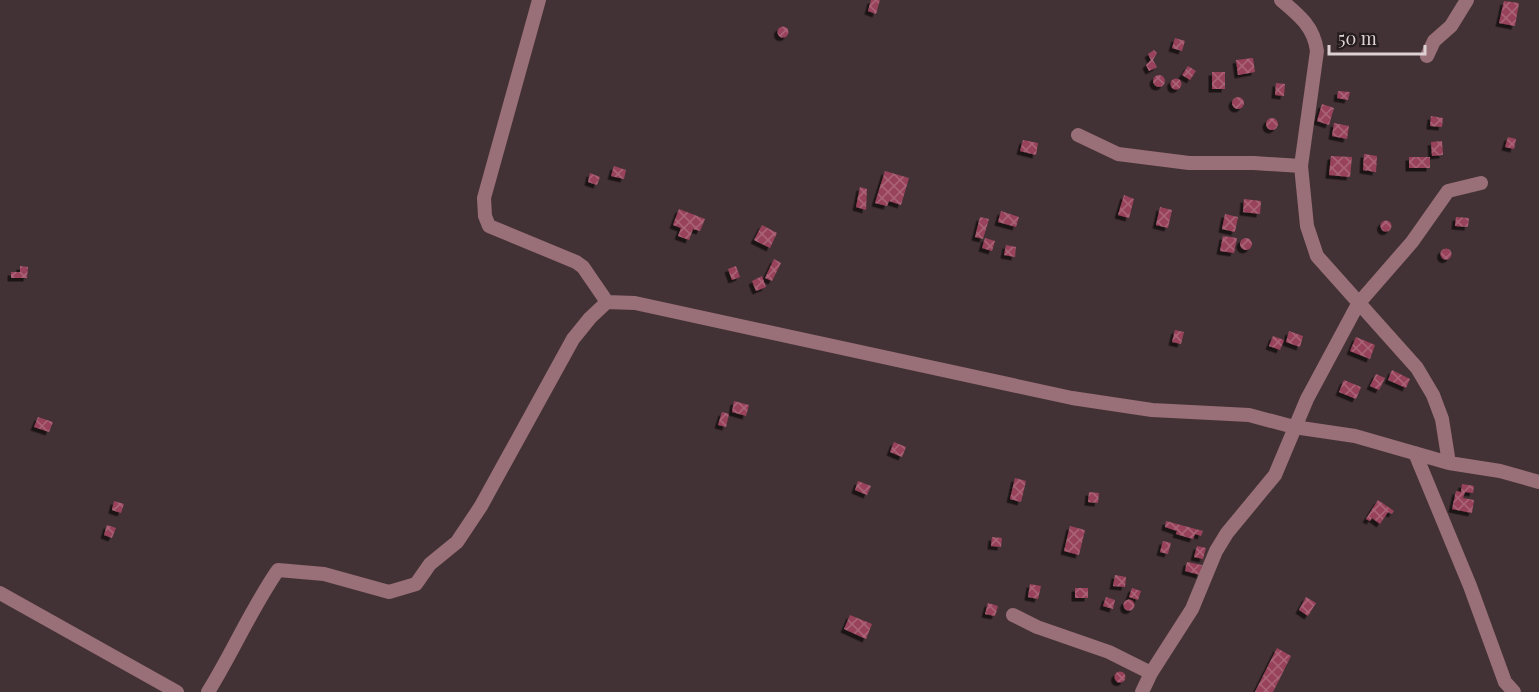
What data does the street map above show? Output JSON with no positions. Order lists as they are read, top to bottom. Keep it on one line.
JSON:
{"scale_bar":"50 m"}
